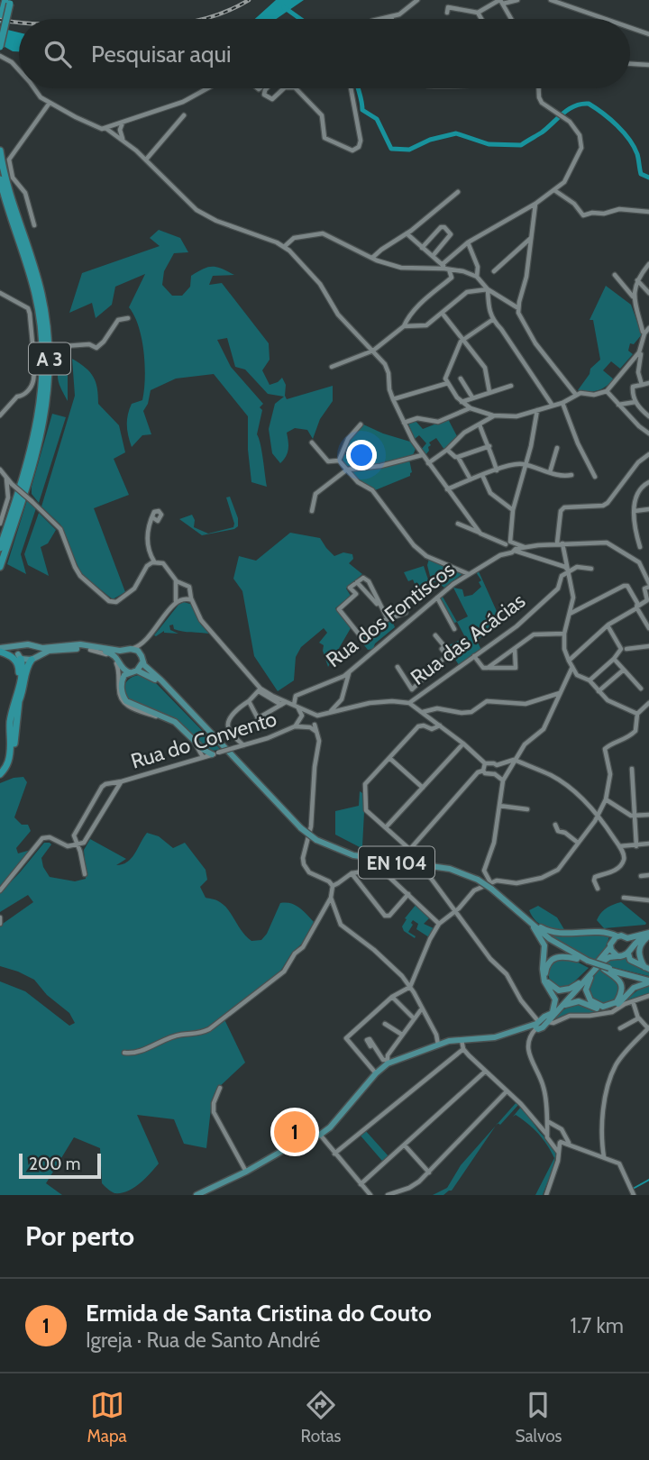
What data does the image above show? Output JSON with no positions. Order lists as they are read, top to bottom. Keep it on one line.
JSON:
{"streets":{"highway":["A 3"],"main road":["EN 104"],"street":["Rua dos Fontiscos","Rua das Acácias","Rua do Convento"]},"scale_bar":"200 m","page":{"search":"Pesquisar aqui","pins":"1","scale":"200 m","heading":"Por perto","list":[{"mark":"1","name":"Ermida de Santa Cristina do Couto","note":"Igreja · Rua de Santo André","value":"1.7 km"}],"nav":["Mapa","Rotas","Salvos"]}}
